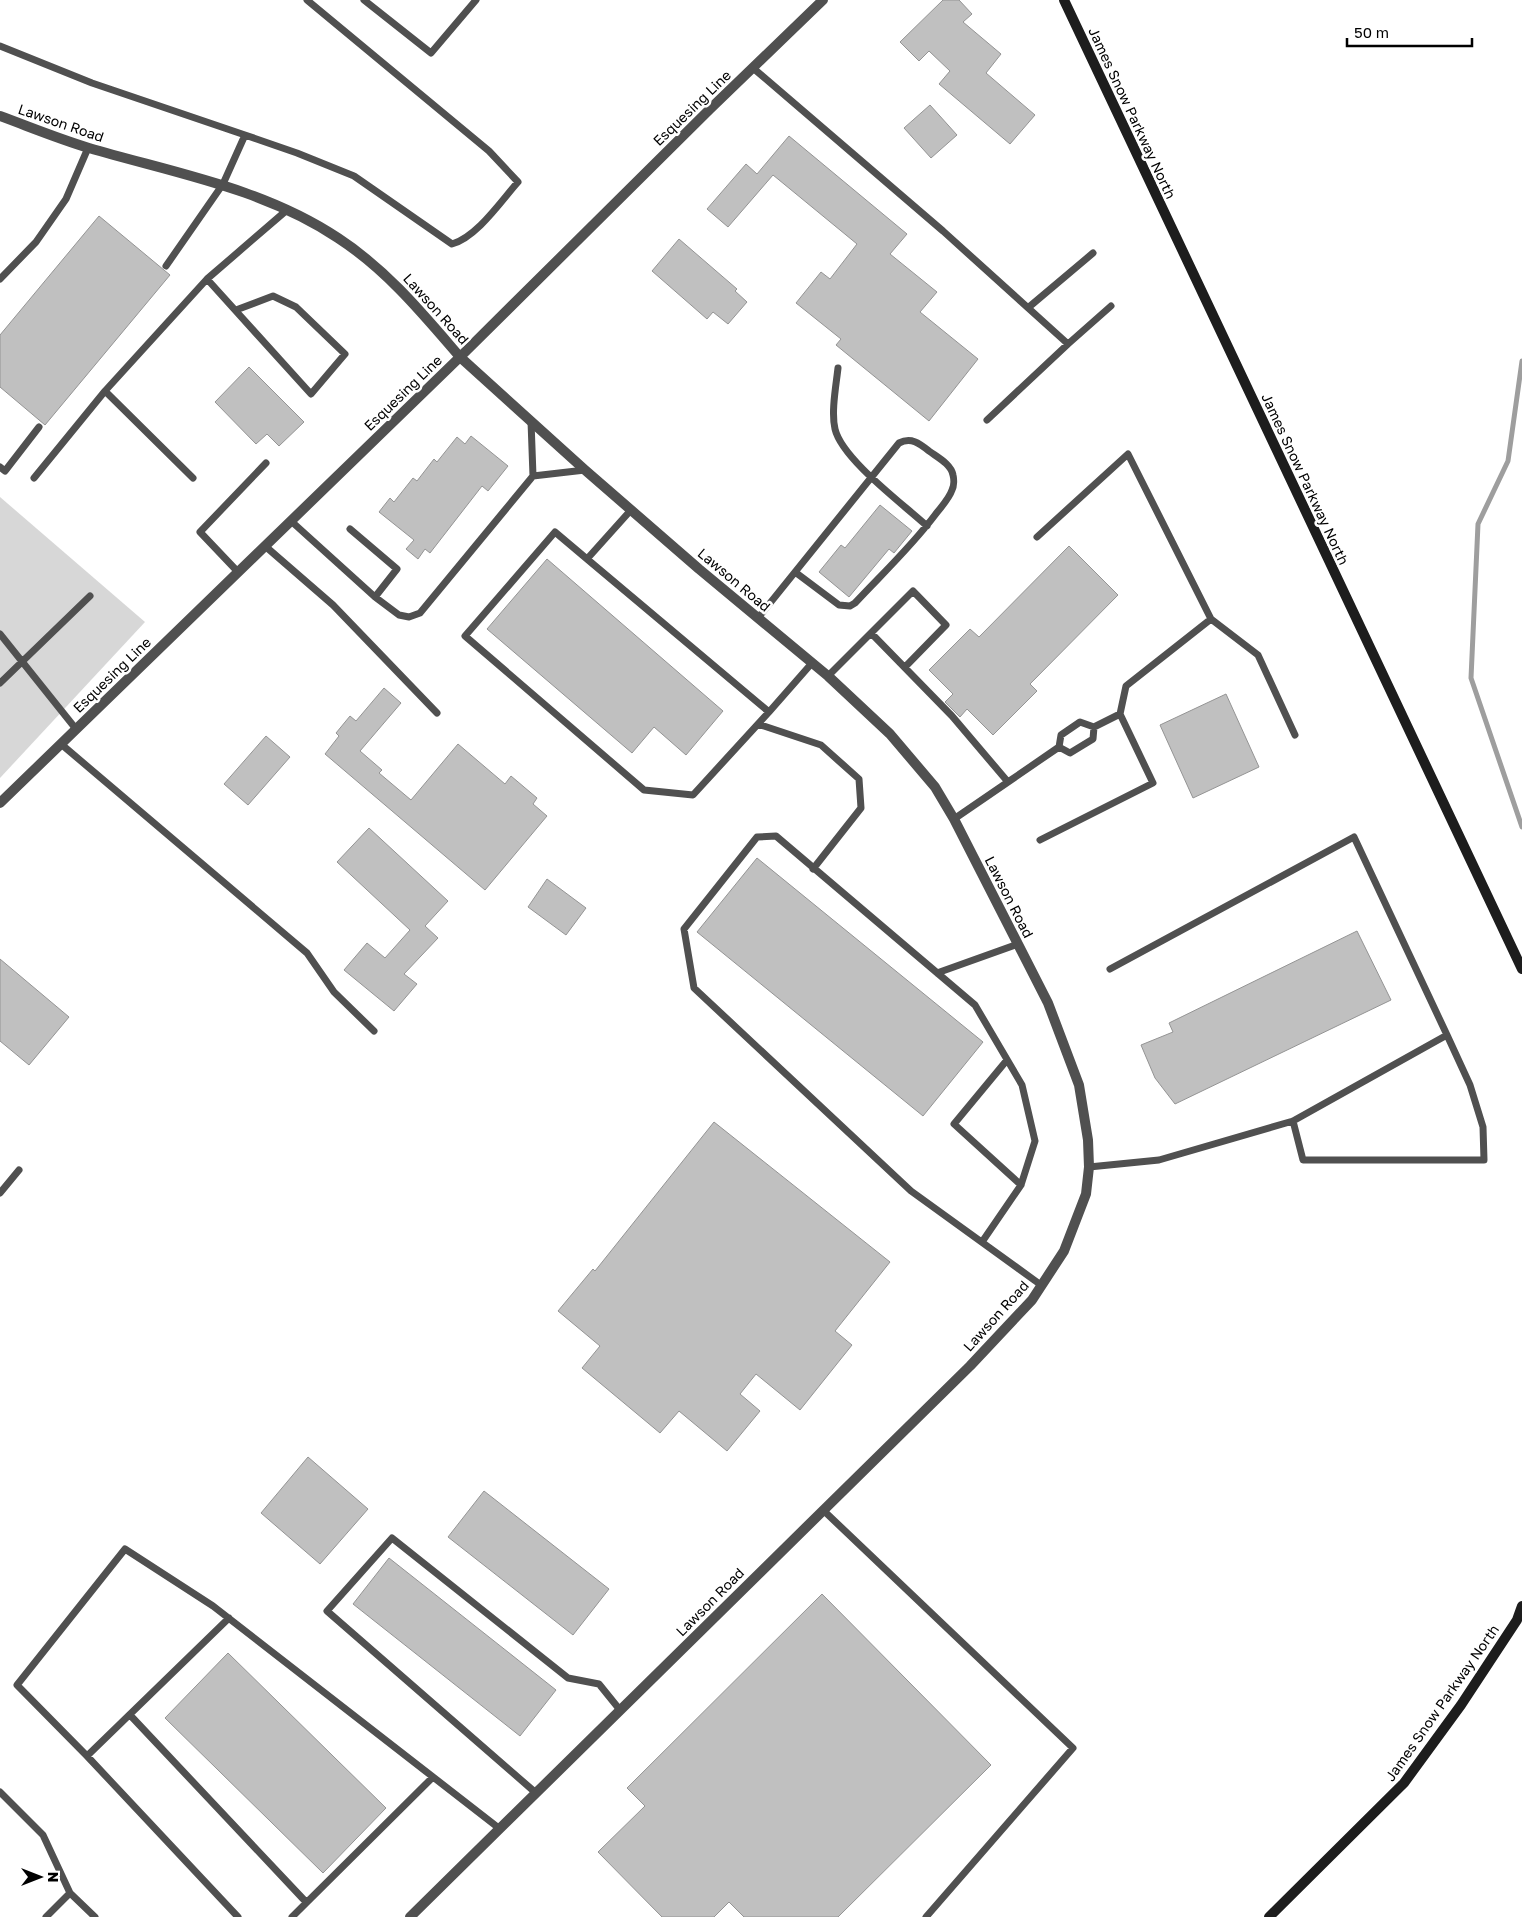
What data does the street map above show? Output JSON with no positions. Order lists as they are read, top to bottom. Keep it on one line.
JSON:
{"streets":{"main road":["James Snow Parkway North"],"street":["Esquesing Line","Lawson Road"]},"crossings":[["Esquesing Line","Lawson Road"]],"scale_bar":"50 m","north":"right"}
